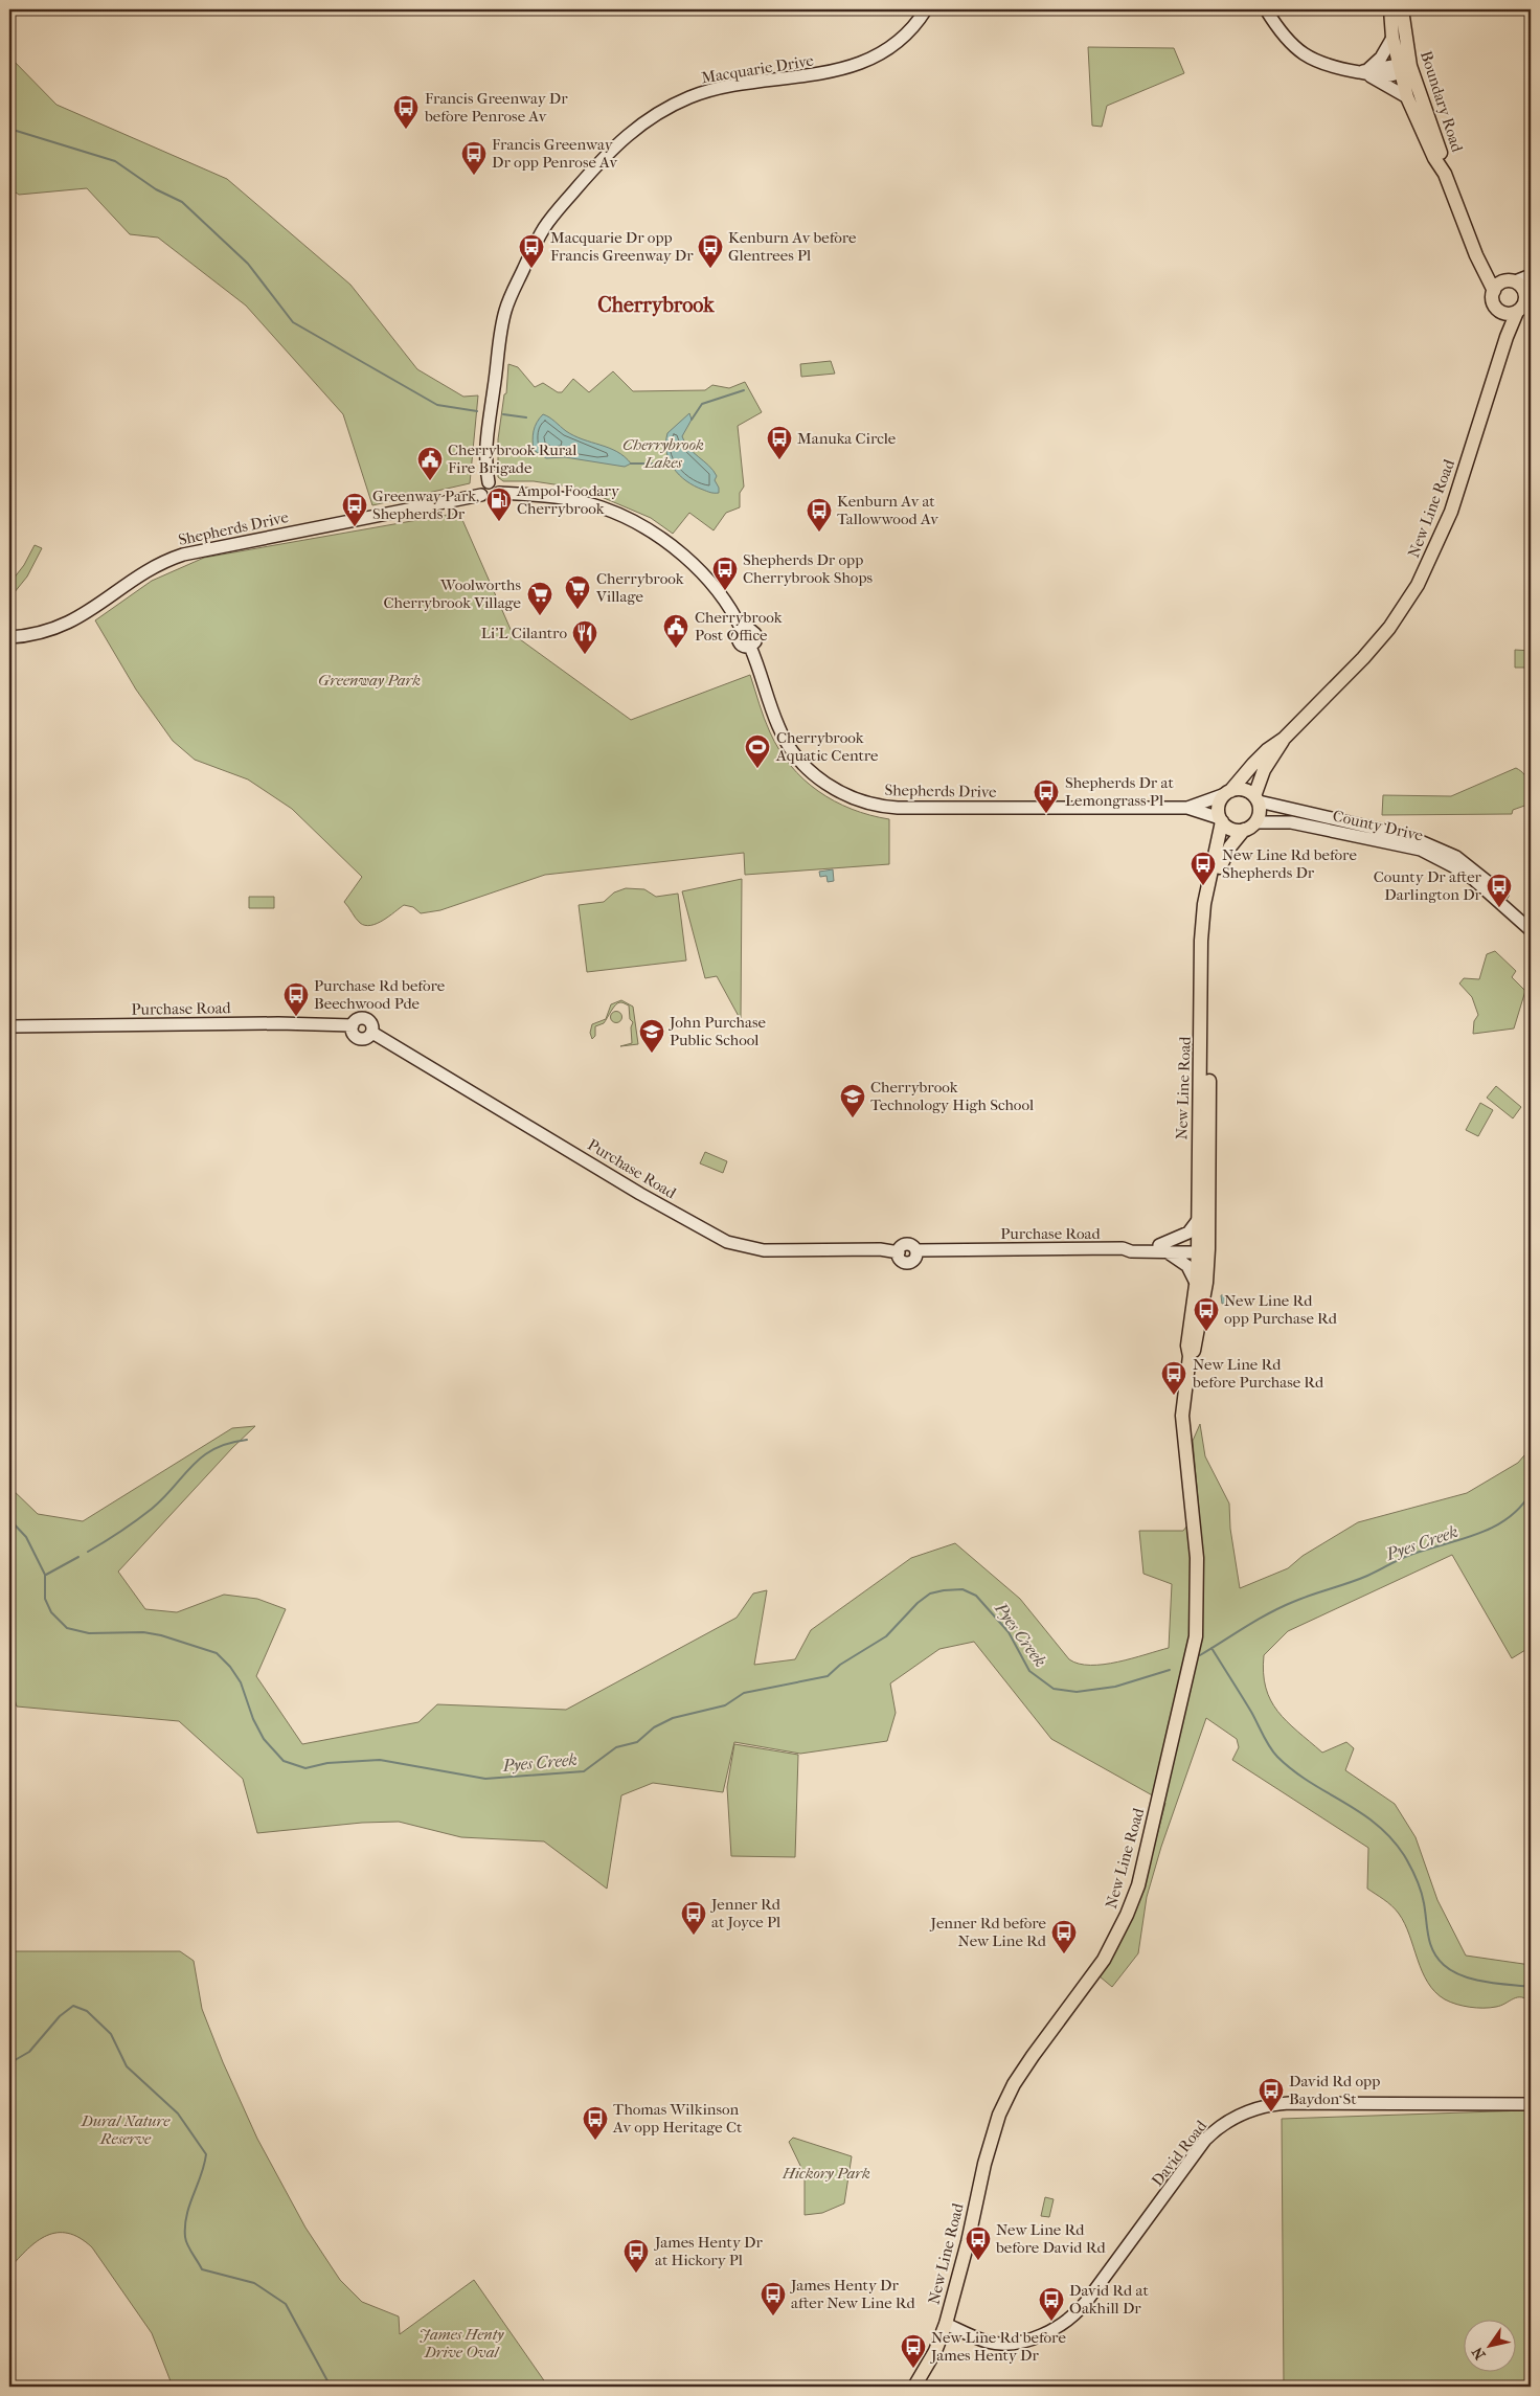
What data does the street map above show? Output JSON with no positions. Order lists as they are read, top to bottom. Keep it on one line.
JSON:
{"streets":{"main road":["Macquarie Drive","Boundary Road","New Line Road","Shepherds Drive","County Drive","Purchase Road","David Road"]},"crossings":[["Macquarie Drive","Shepherds Drive"],["Boundary Road","New Line Road"],["New Line Road","Shepherds Drive"],["New Line Road","County Drive"],["New Line Road","Purchase Road"],["New Line Road","David Road"],["Shepherds Drive","County Drive"]],"districts":["Cherrybrook"],"water":["Pyes Creek"],"parks":["Cherrybrook Lakes","Greenway Park","Dural Nature Reserve","Hickory Park","James Henty Drive Oval"],"places":{"bus stop":["Francis Greenway Dr before Penrose Av","Francis Greenway Dr opp Penrose Av","Macquarie Dr opp Francis Greenway Dr","Kenburn Av before Glentrees Pl","Manuka Circle","Greenway Park, Shepherds Dr","Kenburn Av at Tallowwood Av","Shepherds Dr opp Cherrybrook Shops","Shepherds Dr at Lemongrass Pl","New Line Rd before Shepherds Dr","County Dr after Darlington Dr","Purchase Rd before Beechwood Pde","New Line Rd opp Purchase Rd","New Line Rd before Purchase Rd","Jenner Rd at Joyce Pl","Jenner Rd before New Line Rd","David Rd opp Baydon St","Thomas Wilkinson Av opp Heritage Ct","New Line Rd before David Rd","James Henty Dr at Hickory Pl","James Henty Dr after New Line Rd","David Rd at Oakhill Dr","New Line Rd before James Henty Dr"],"public building":["Cherrybrook Rural Fire Brigade","Cherrybrook Post Office"],"fuel station":["Ampol Foodary Cherrybrook"],"supermarket":["Cherrybrook Village","Woolworths Cherrybrook Village"],"restaurant":["Li'L Cilantro"],"sports":["Cherrybrook Aquatic Centre"],"school or university":["John Purchase Public School","Cherrybrook Technology High School"]},"north":"bottom left"}
